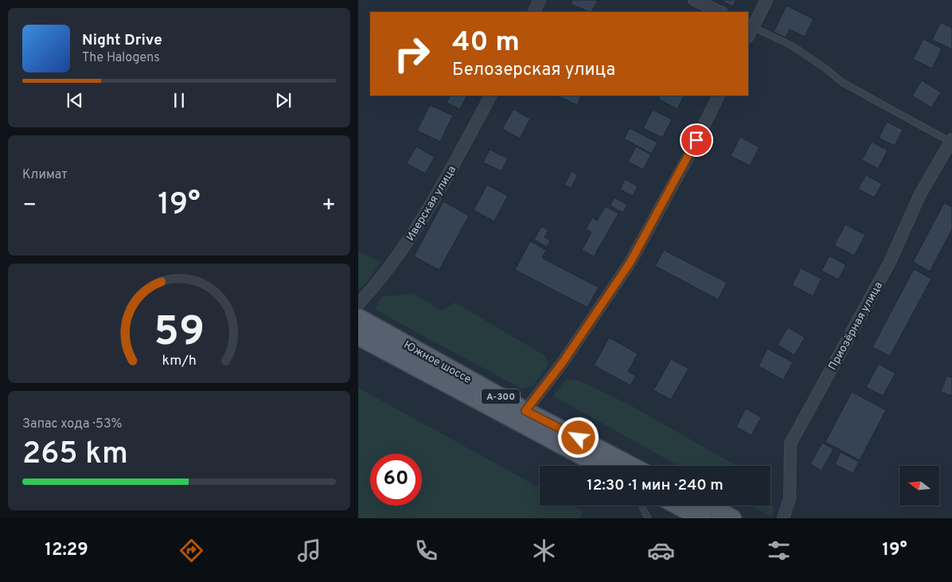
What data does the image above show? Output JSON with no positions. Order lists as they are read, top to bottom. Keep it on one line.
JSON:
{"streets":{"main road":["Южное шоссе","А-300"],"street":["Иверская улица","Приозёрная улица"]},"north":"left","page":{"turn":["40 m","Белозерская улица"],"song":["Night Drive","The Halogens"],"tile":["Климат",["Запас хода · 53%","265 km"]],"heat":["−","19°","+"],"limit":"60","trip":"12:30 · 1 мин · 240 m","tabs":["12:29","19°"],"gauge":["59","km/h"]}}
